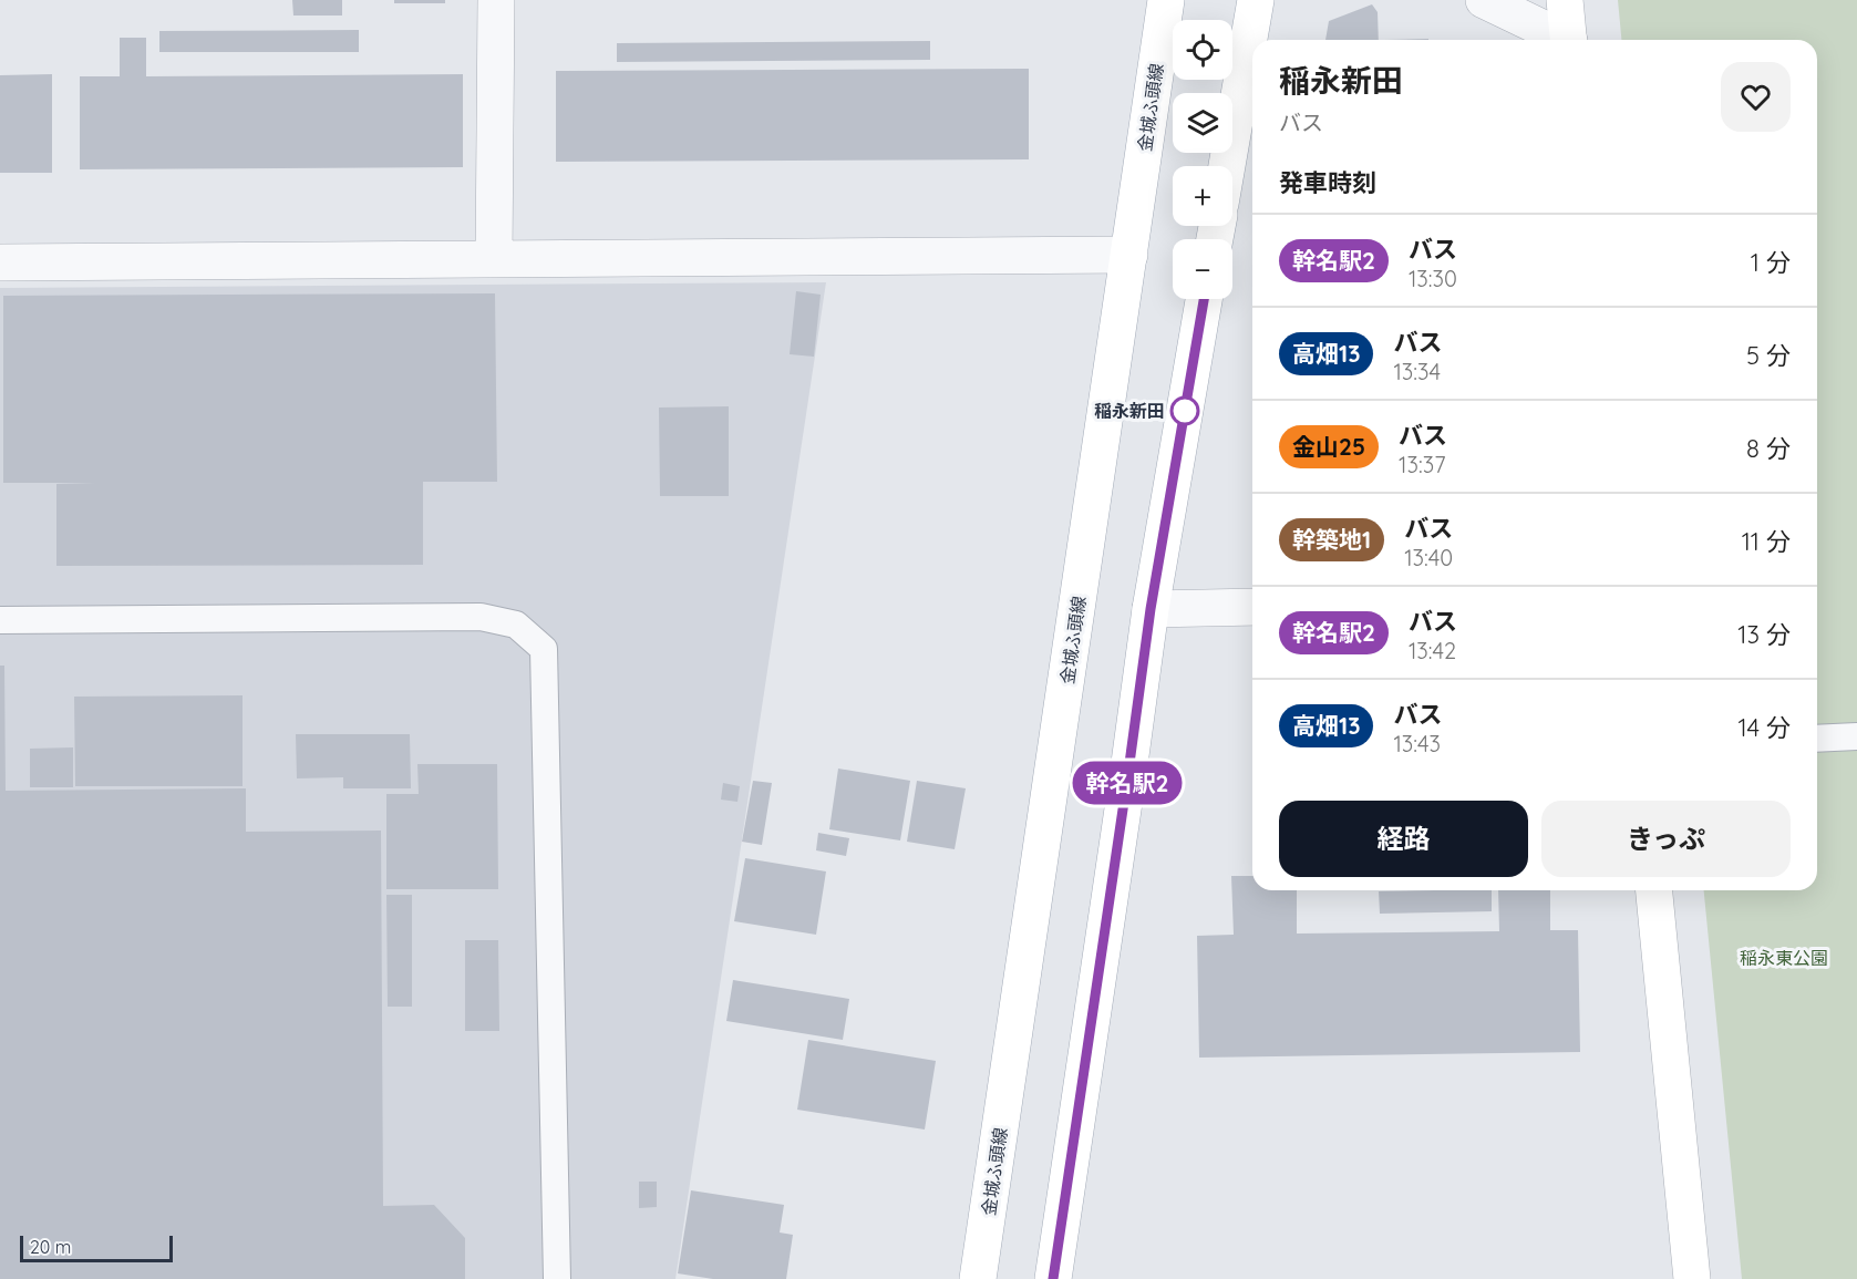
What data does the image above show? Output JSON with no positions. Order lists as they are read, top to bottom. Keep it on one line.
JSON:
{"streets":{"main road":["金城ふ頭線"]},"parks":["稲永東公園"],"places":["稲永新田"],"lines":["bus line 幹名駅2"],"scale_bar":"20 m","page":{"on_map":"幹名駅2","map_buttons":["+","−"],"heading":[["稲永新田","バス"],"発車時刻"],"list":[{"mark":"幹名駅2","name":"バス","note":"13:30","value":"1 分"},{"mark":"高畑13","name":"バス","note":"13:34","value":"5 分"},{"mark":"金山25","name":"バス","note":"13:37","value":"8 分"},{"mark":"幹築地1","name":"バス","note":"13:40","value":"11 分"},{"mark":"幹名駅2","name":"バス","note":"13:42","value":"13 分"},{"mark":"高畑13","name":"バス","note":"13:43","value":"14 分"}],"buttons":["経路","きっぷ"],"scale":"20 m"}}
